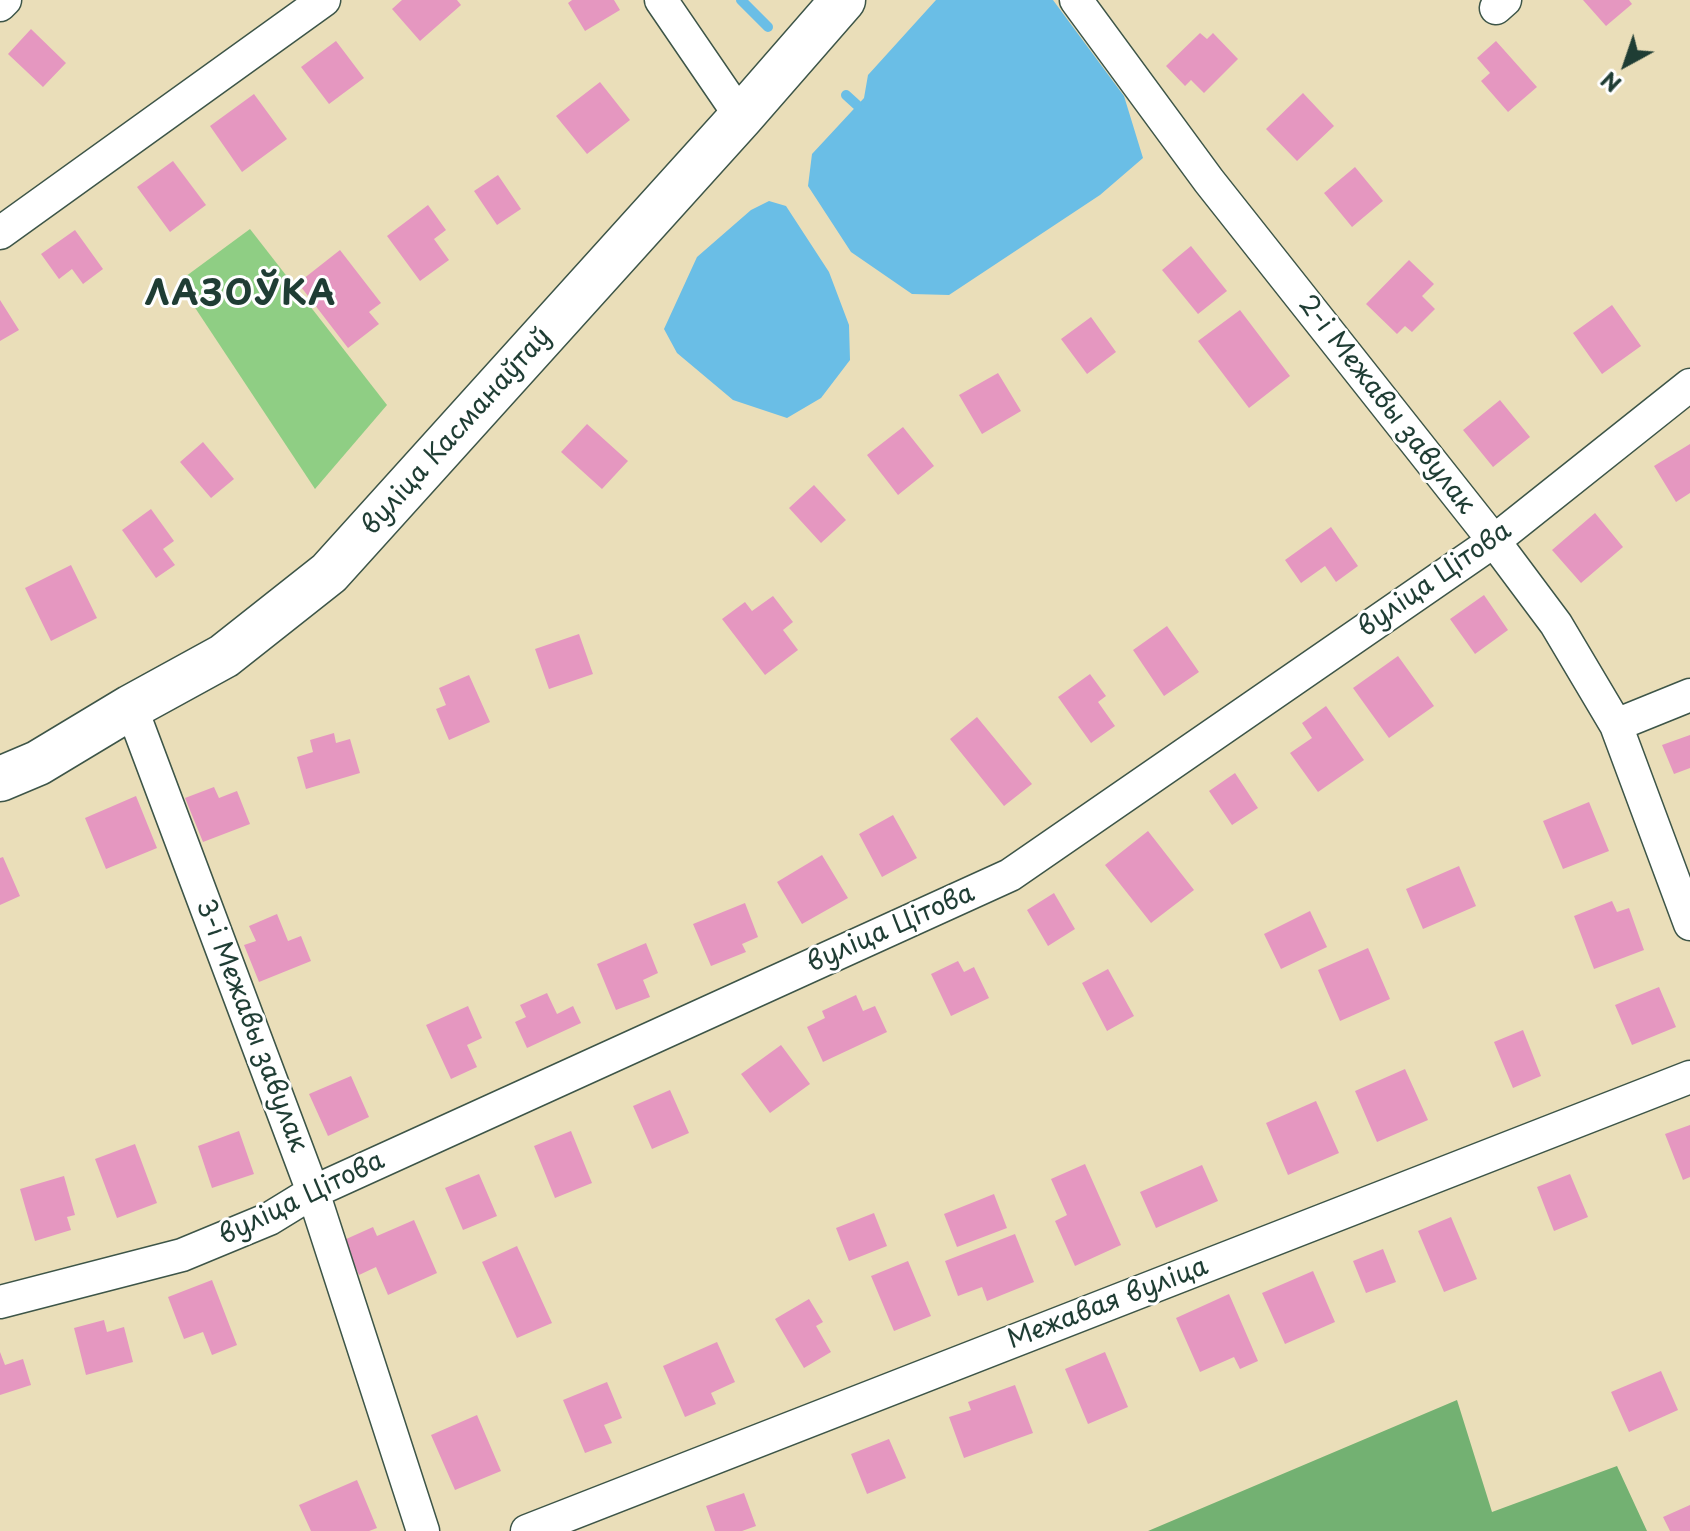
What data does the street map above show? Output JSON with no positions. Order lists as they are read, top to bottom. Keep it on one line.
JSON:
{"streets":{"main road":["вуліца Касманаўтаў"],"street":["2-і Межавы завулак","вуліца Цітова","3-і Межавы завулак","Межавая вуліца"]},"crossings":[["2-і Межавы завулак","вуліца Цітова"],["вуліца Касманаўтаў","3-і Межавы завулак"],["вуліца Цітова","3-і Межавы завулак"]],"districts":["ЛАЗОЎКА"],"north":"bottom left"}
